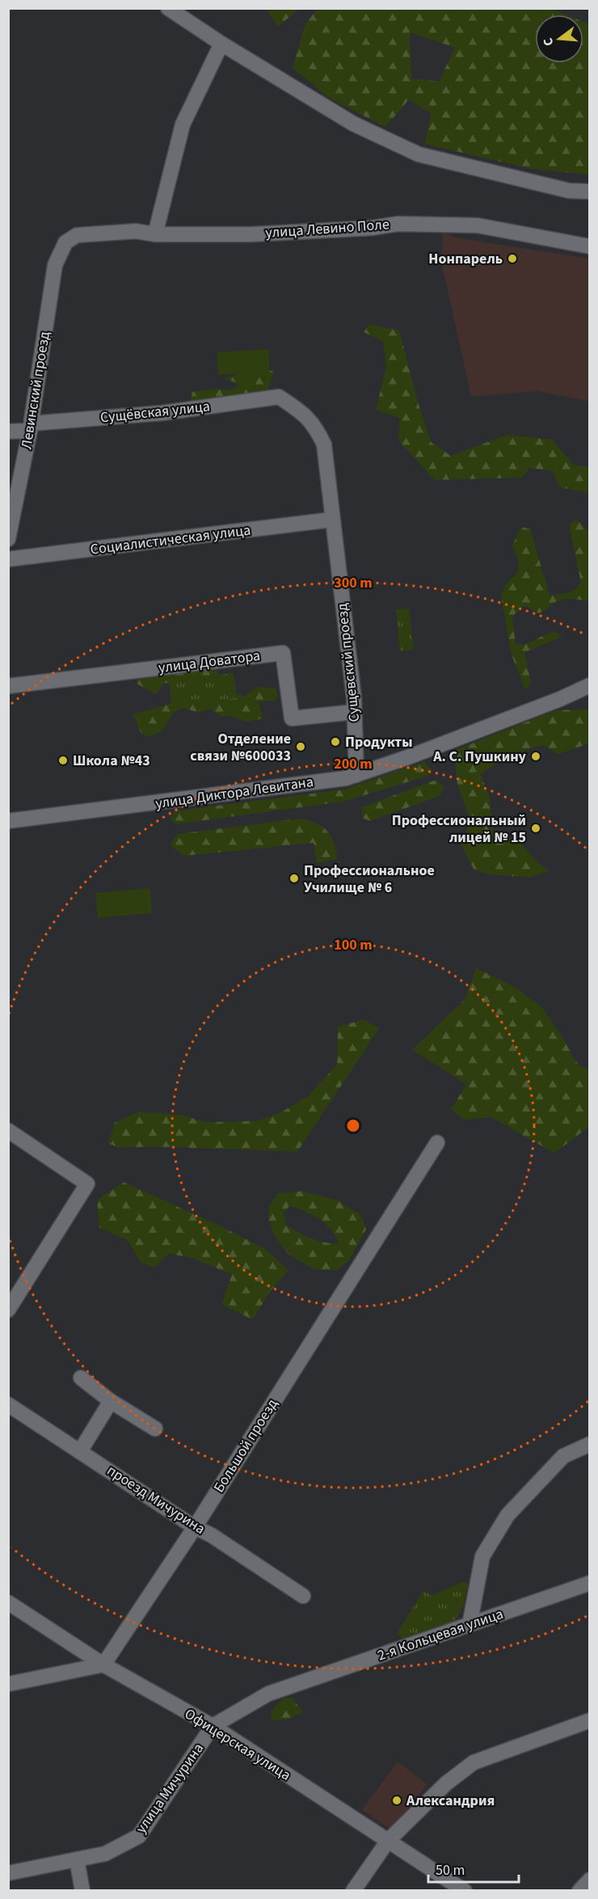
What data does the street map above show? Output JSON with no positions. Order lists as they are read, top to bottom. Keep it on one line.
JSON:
{"streets":{"street":["улица Левино Поле","Левинский проезд","Сущёвская улица","Социалистическая улица","улица Доватора","Сущевский проезд","улица Диктора Левитана","Большой проезд","проезд Мичурина","2-я Кольцевая улица","Офицерская улица","улица Мичурина"]},"crossings":[["улица Левино Поле","Левинский проезд"],["Левинский проезд","Сущёвская улица"],["Сущёвская улица","Сущевский проезд"],["Социалистическая улица","Сущевский проезд"],["улица Доватора","Сущевский проезд"],["Сущевский проезд","улица Диктора Левитана"],["Большой проезд","проезд Мичурина"],["Большой проезд","Офицерская улица"],["2-я Кольцевая улица","улица Мичурина"],["Офицерская улица","улица Мичурина"]],"places":["Нонпарель","Продукты","Отделение связи №600033","А. С. Пушкину","Школа №43","Профессиональный лицей № 15","Профессиональное Училище № 6","Александрия"],"scale_bar":"50 m","north":"left","rings":["300 m","200 m","100 m"]}
